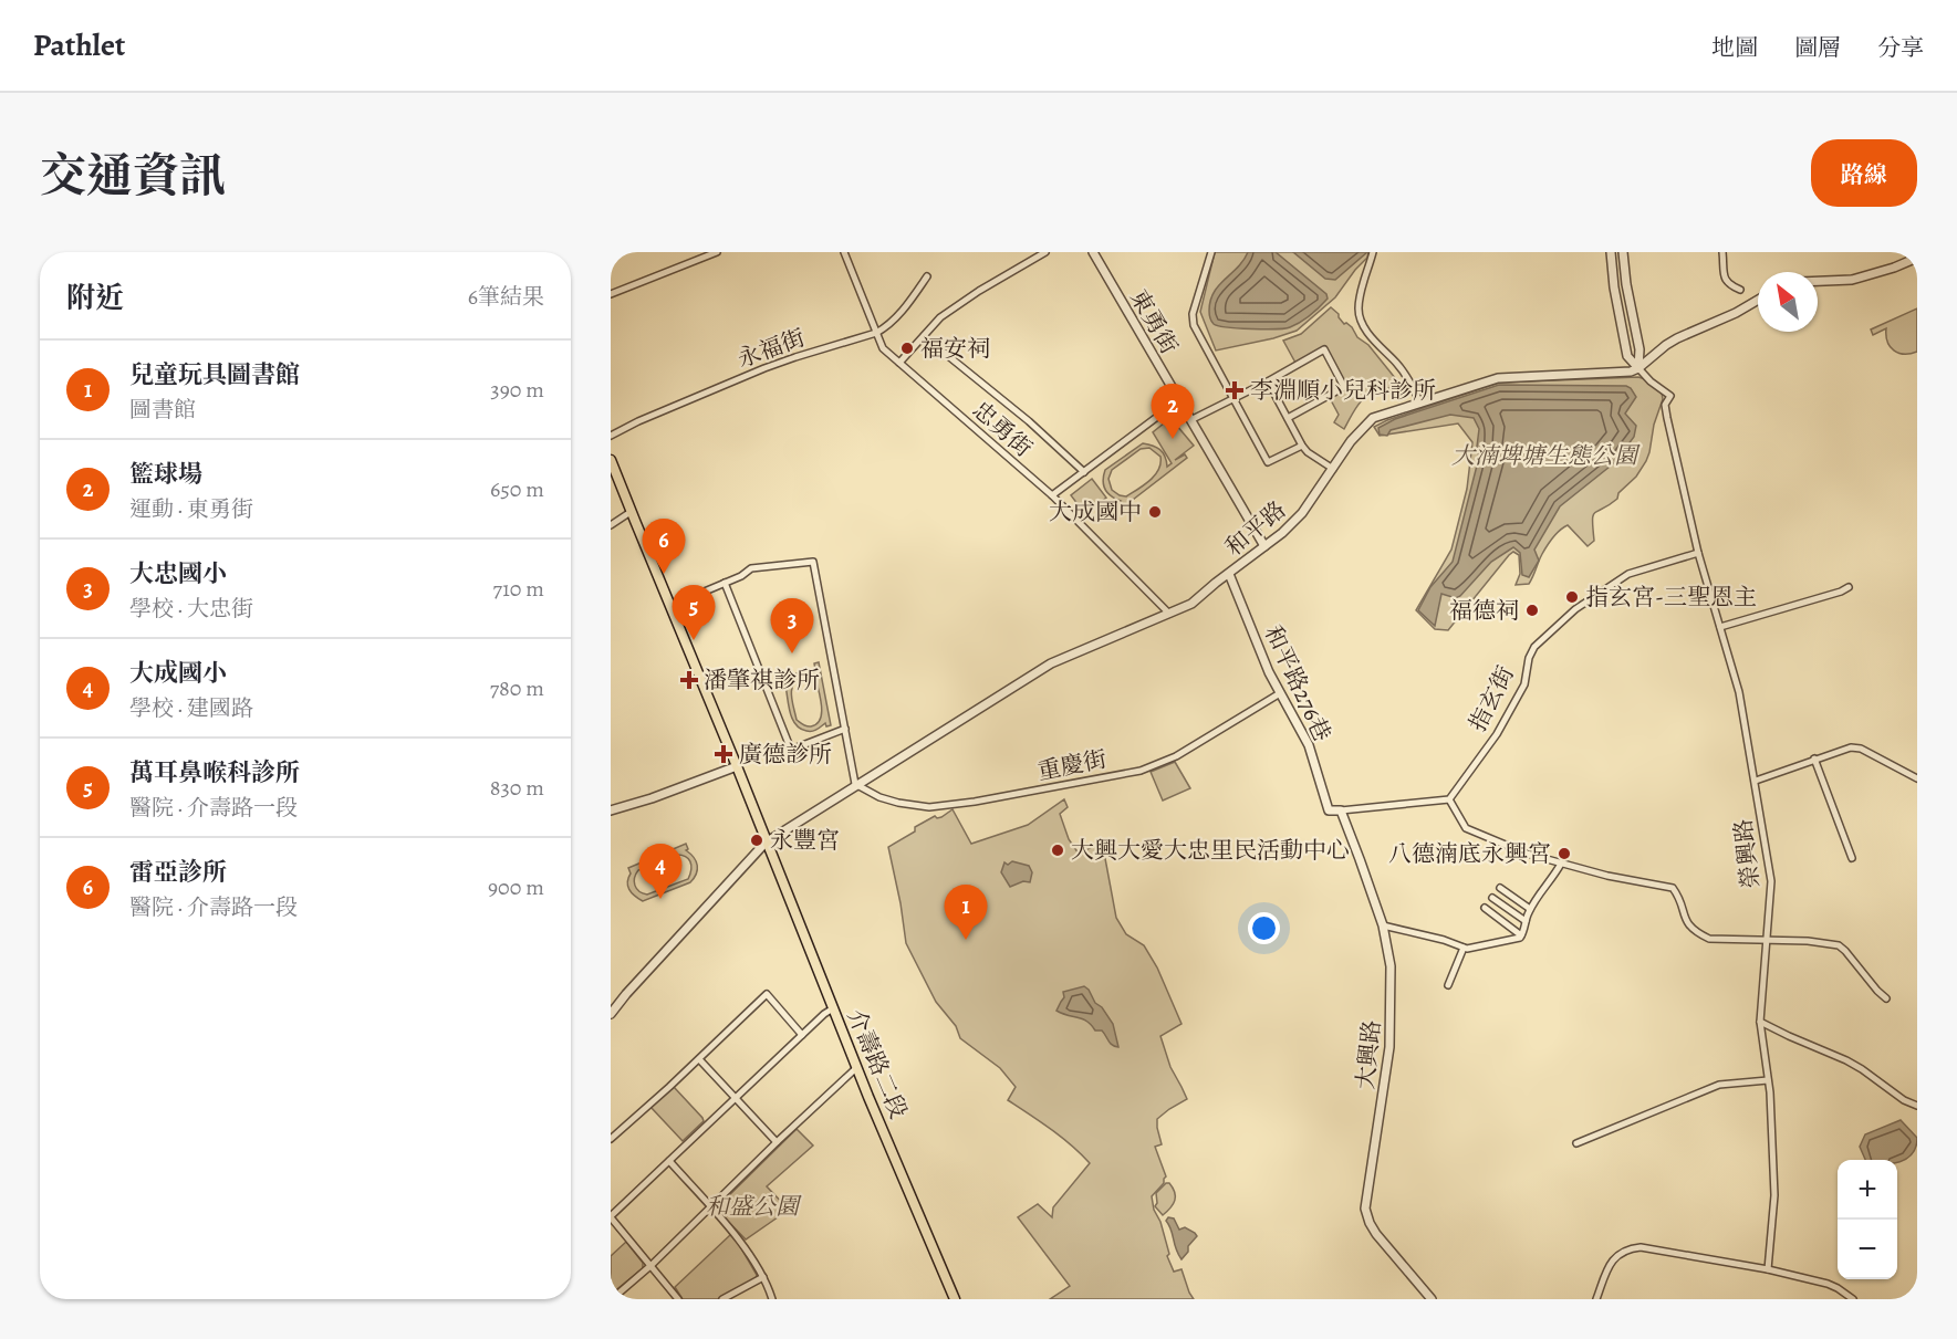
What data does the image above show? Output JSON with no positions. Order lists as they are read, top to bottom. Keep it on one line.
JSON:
{"streets":{"main road":["介壽路二段"],"street":["東勇街","永福街","忠勇街","和平路","和平路276巷","指玄街","重慶街","榮興路","大興路"]},"crossings":[["東勇街","和平路"],["永福街","忠勇街"],["忠勇街","和平路"],["和平路","和平路276巷"],["和平路","重慶街"],["和平路","榮興路"],["和平路","介壽路二段"],["和平路276巷","重慶街"],["和平路276巷","大興路"],["指玄街","榮興路"]],"parks":["大湳埤塘生態公園","和盛公園"],"places":{"other":["福安祠","大成國中","指玄宮-三聖恩主","福德祠","永豐宮","大興大愛大忠里民活動中心","八德湳底永興宮"],"health":["李淵順小兒科診所","潘肇祺診所","廣德診所"]},"north":"top left","page":{"header":"Pathlet","nav":["地圖","圖層","分享"],"title":"交通資訊","buttons":"路線","heading":["附近","6筆結果"],"list":[{"mark":"1","name":"兒童玩具圖書館","note":"圖書館","value":"390 m"},{"mark":"2","name":"籃球場","note":"運動 · 東勇街","value":"650 m"},{"mark":"3","name":"大忠國小","note":"學校 · 大忠街","value":"710 m"},{"mark":"4","name":"大成國小","note":"學校 · 建國路","value":"780 m"},{"mark":"5","name":"萬耳鼻喉科診所","note":"醫院 · 介壽路一段","value":"830 m"},{"mark":"6","name":"雷亞診所","note":"醫院 · 介壽路一段","value":"900 m"}],"pins":["2","6","5","3","4","1"],"map_buttons":["+","−"]}}
